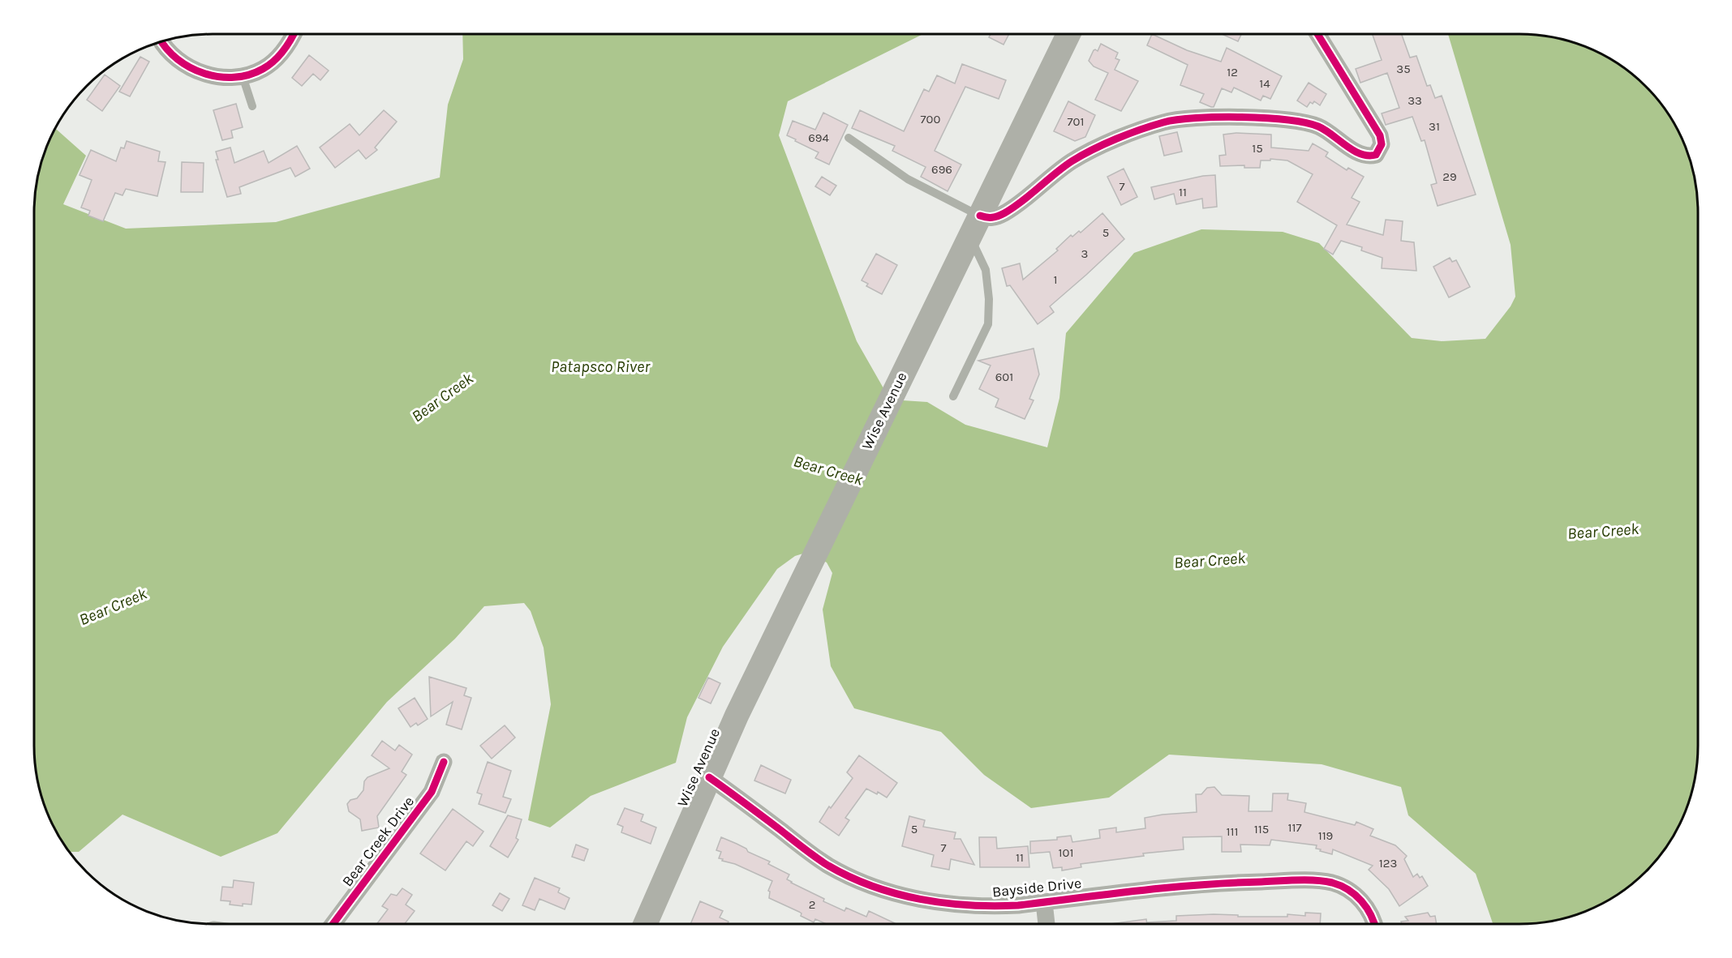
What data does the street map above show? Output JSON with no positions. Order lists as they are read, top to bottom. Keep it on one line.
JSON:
{"streets":{"main road":["Wise Avenue"],"street":["Bear Creek Drive","Bayside Drive"]},"crossings":[["Wise Avenue","Bayside Drive"]],"water":["Patapsco River","Bear Creek"],"house_numbers":["35","12","14","33","700","701","31","694","15","696","29","7","11","5","3","1","601","117","5","115","111","119","7","101","11","123","2"]}
